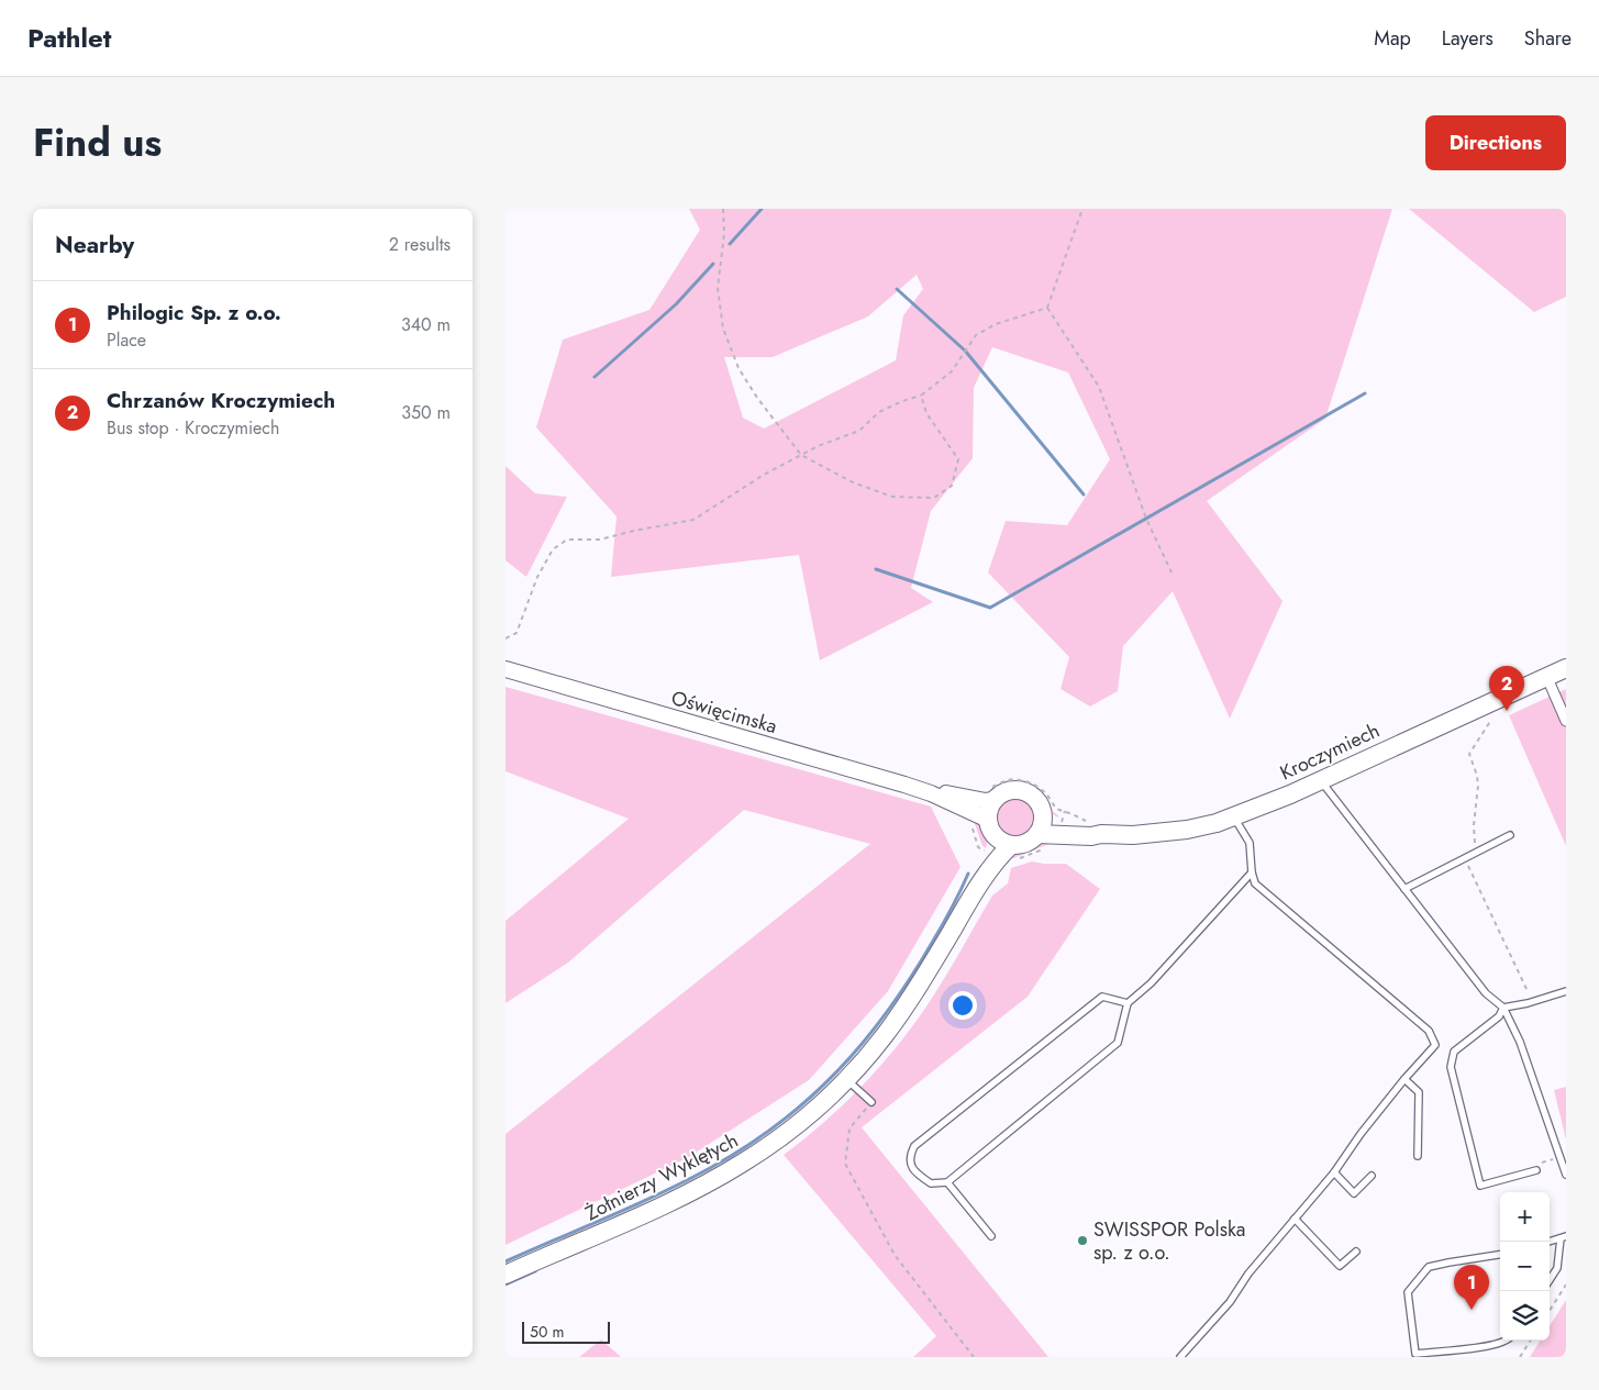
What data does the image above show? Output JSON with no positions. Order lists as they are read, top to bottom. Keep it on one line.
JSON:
{"streets":{"main road":["Kroczymiech","Żołnierzy Wyklętych"],"street":["Oświęcimska"]},"crossings":[["Oświęcimska","Kroczymiech"],["Oświęcimska","Żołnierzy Wyklętych"],["Kroczymiech","Żołnierzy Wyklętych"]],"places":["SWISSPOR Polska sp. z o.o."],"scale_bar":"50 m","page":{"header":"Pathlet","nav":["Map","Layers","Share"],"title":"Find us","buttons":"Directions","heading":["Nearby","2 results"],"list":[{"mark":"1","name":"Philogic Sp. z o.o.","note":"Place","value":"340 m"},{"mark":"2","name":"Chrzanów Kroczymiech","note":"Bus stop · Kroczymiech","value":"350 m"}],"pins":["2","1"],"map_buttons":["+","−"],"scale":"50 m"}}
